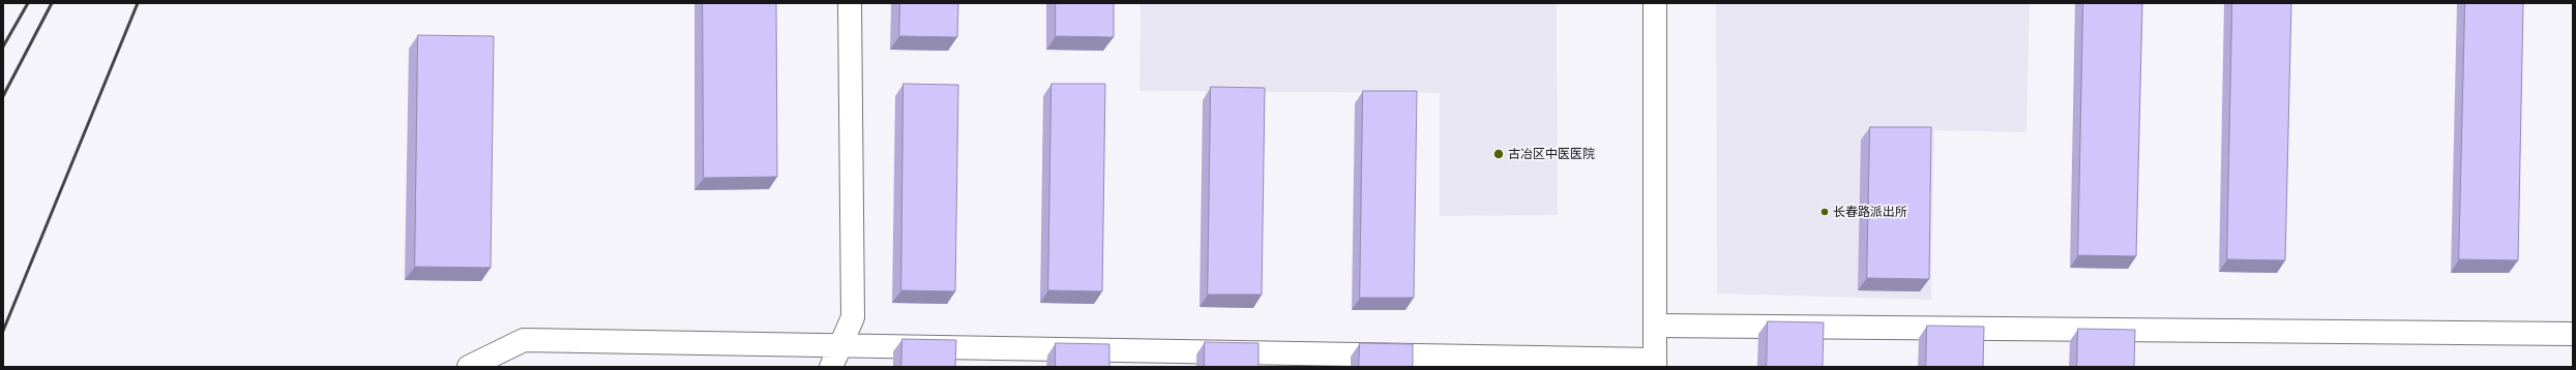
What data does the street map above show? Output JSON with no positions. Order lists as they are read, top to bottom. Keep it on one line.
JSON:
{"places":["古冶区中医医院","长春路派出所"]}
